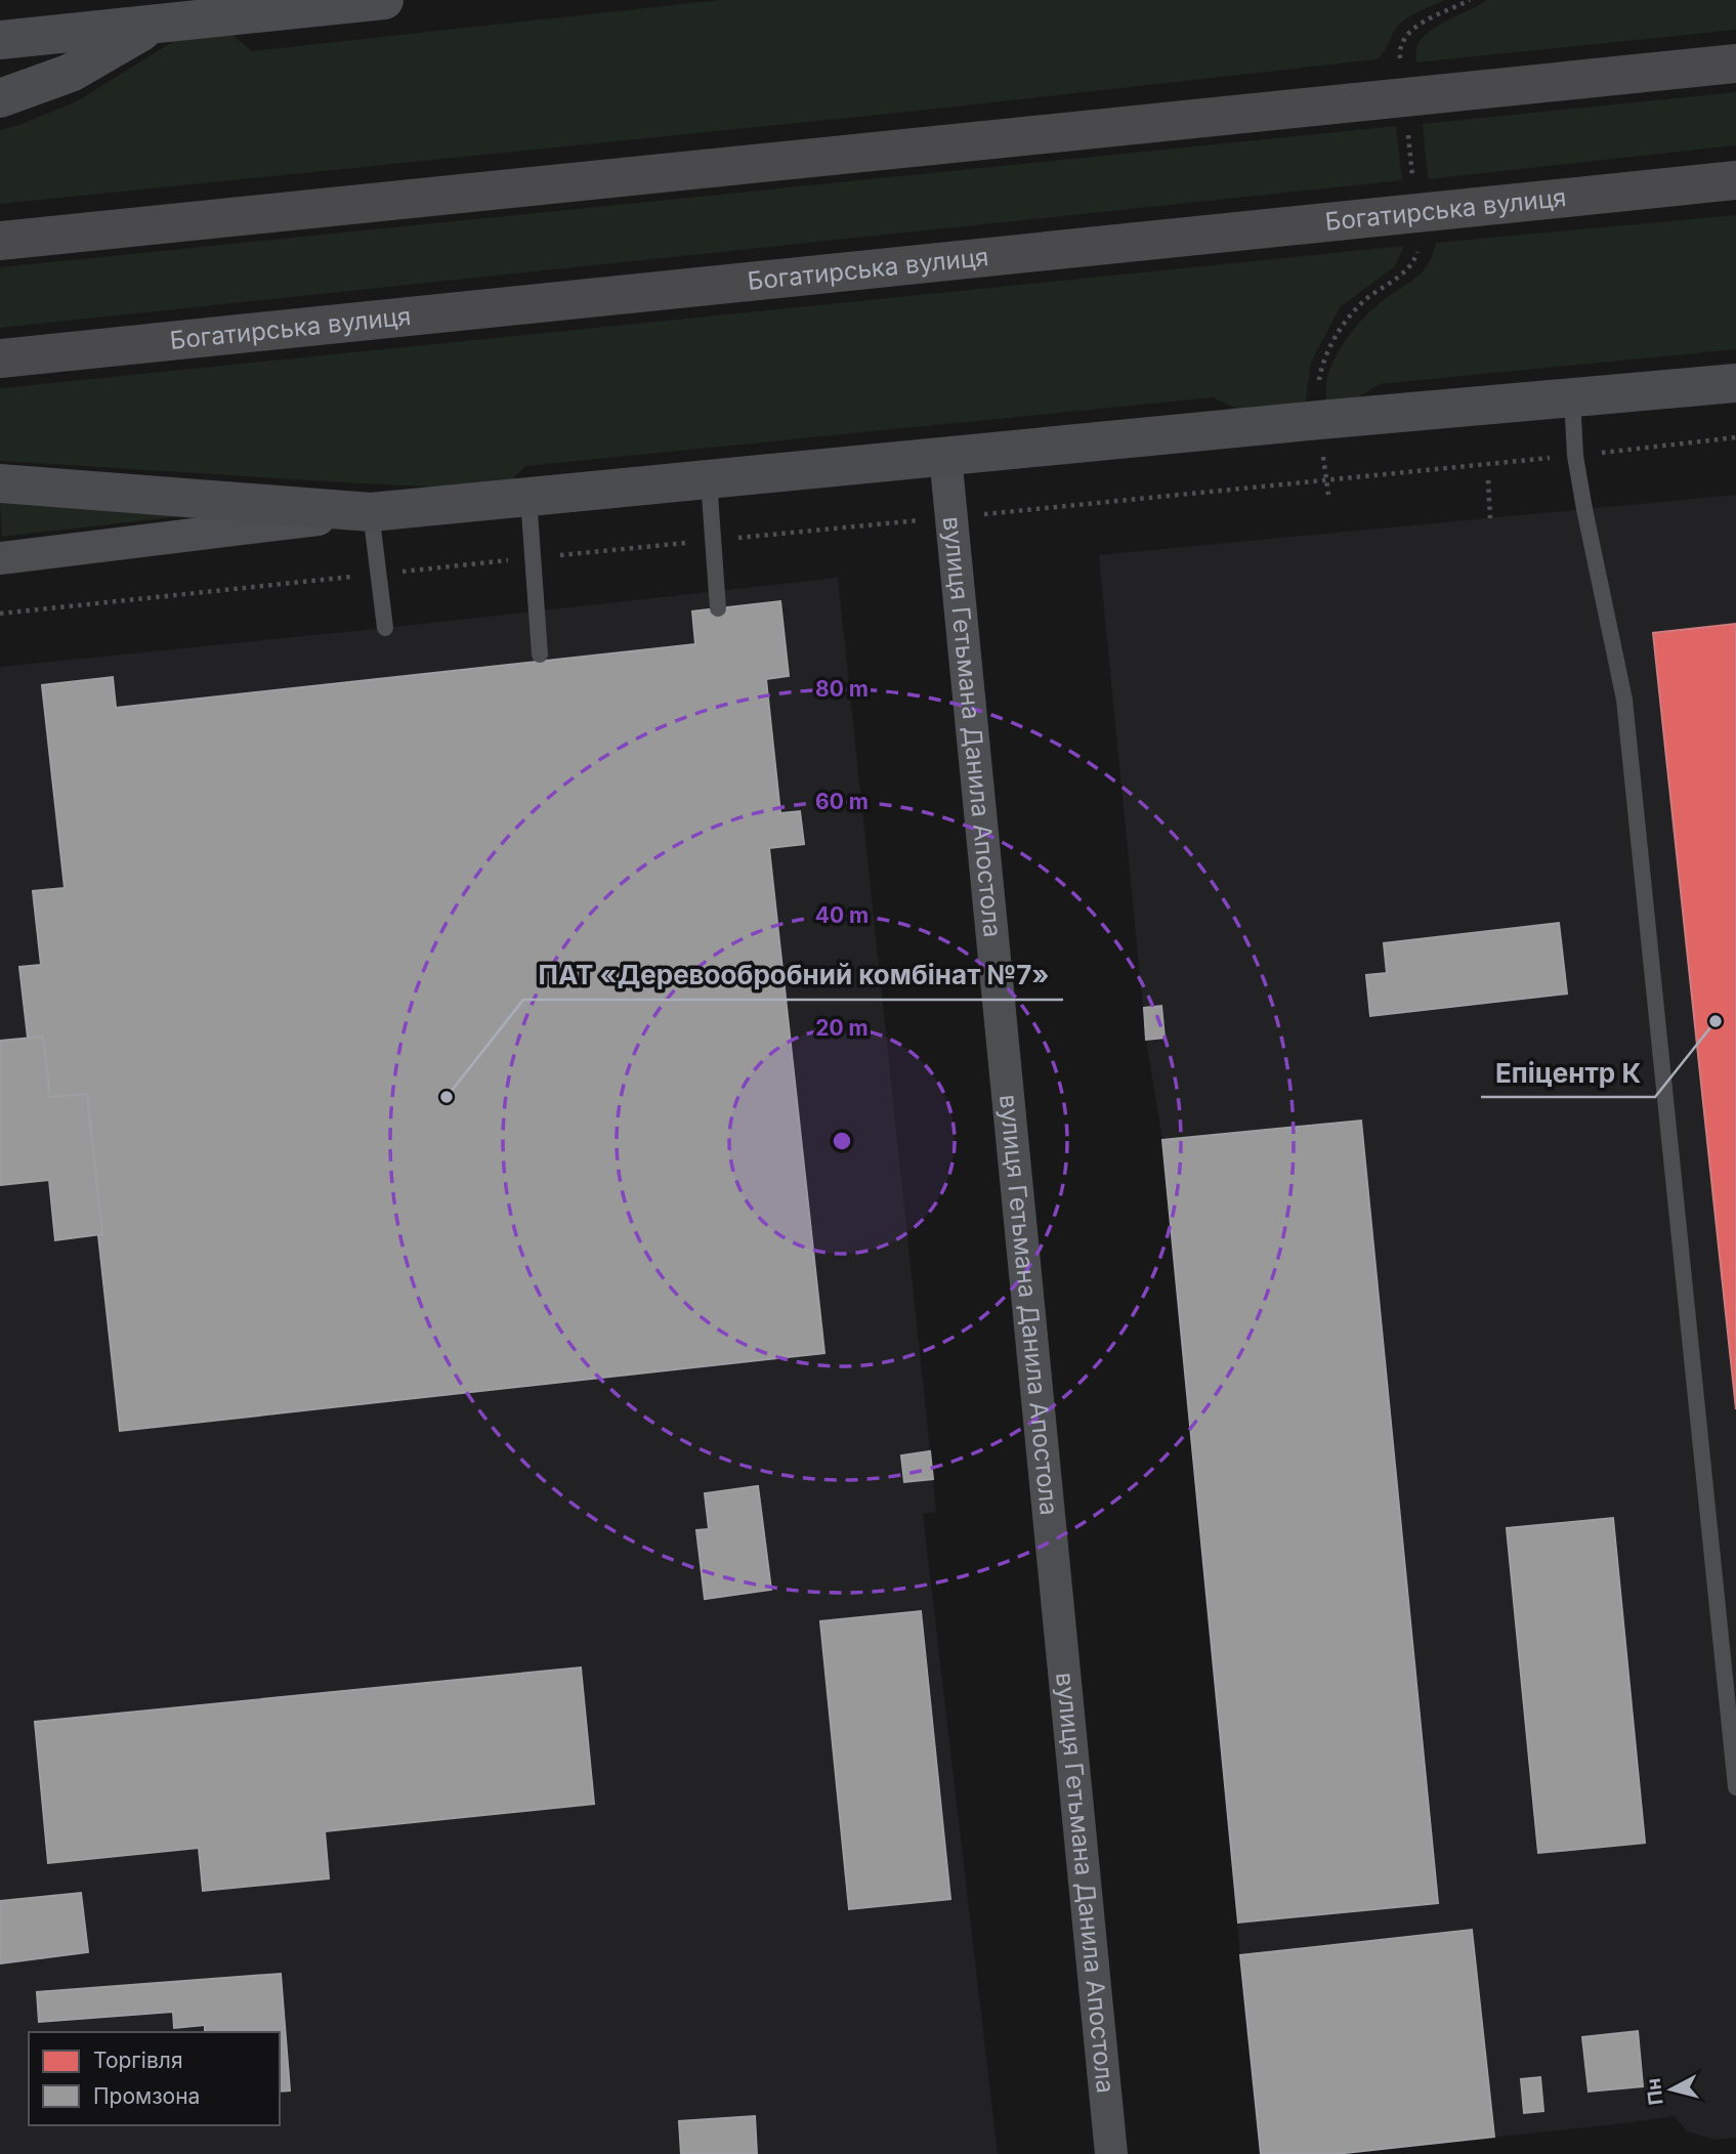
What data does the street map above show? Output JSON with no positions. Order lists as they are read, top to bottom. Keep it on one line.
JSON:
{"streets":{"main road":["Богатирська вулиця"],"street":["вулиця Гетьмана Данила Апостола"]},"places":["Епіцентр К","ПАТ «Деревообробний комбінат №7»"],"legend":["Торгівля","Промзона"],"north":"left","rings":["80 m","60 m","40 m","20 m"]}
